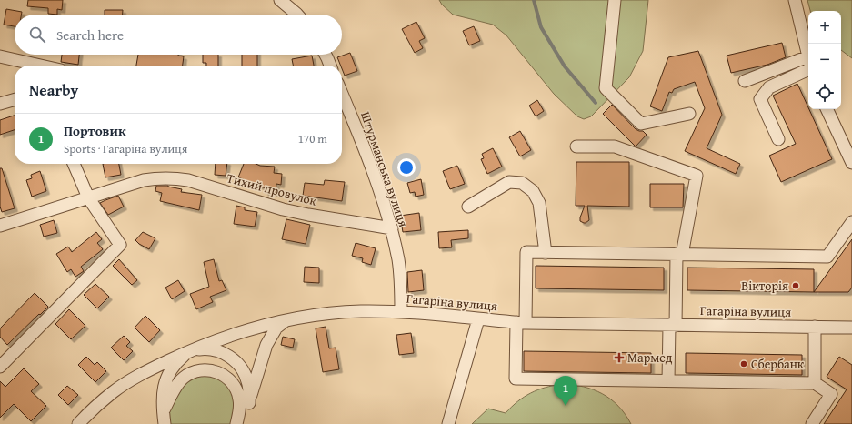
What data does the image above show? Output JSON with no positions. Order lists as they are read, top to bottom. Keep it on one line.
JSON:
{"streets":{"street":["Штурманська вулиця","Тихий провулок","Гагаріна вулиця"]},"crossings":[["Штурманська вулиця","Тихий провулок"],["Штурманська вулиця","Гагаріна вулиця"]],"places":{"other":["Вікторія","Сбербанк"],"health":["Мармед"]},"page":{"map_buttons":["+","−"],"search":"Search here","heading":"Nearby","list":[{"mark":"1","name":"Портовик","note":"Sports · Гагаріна вулиця","value":"170 m"}],"pins":"1"}}
